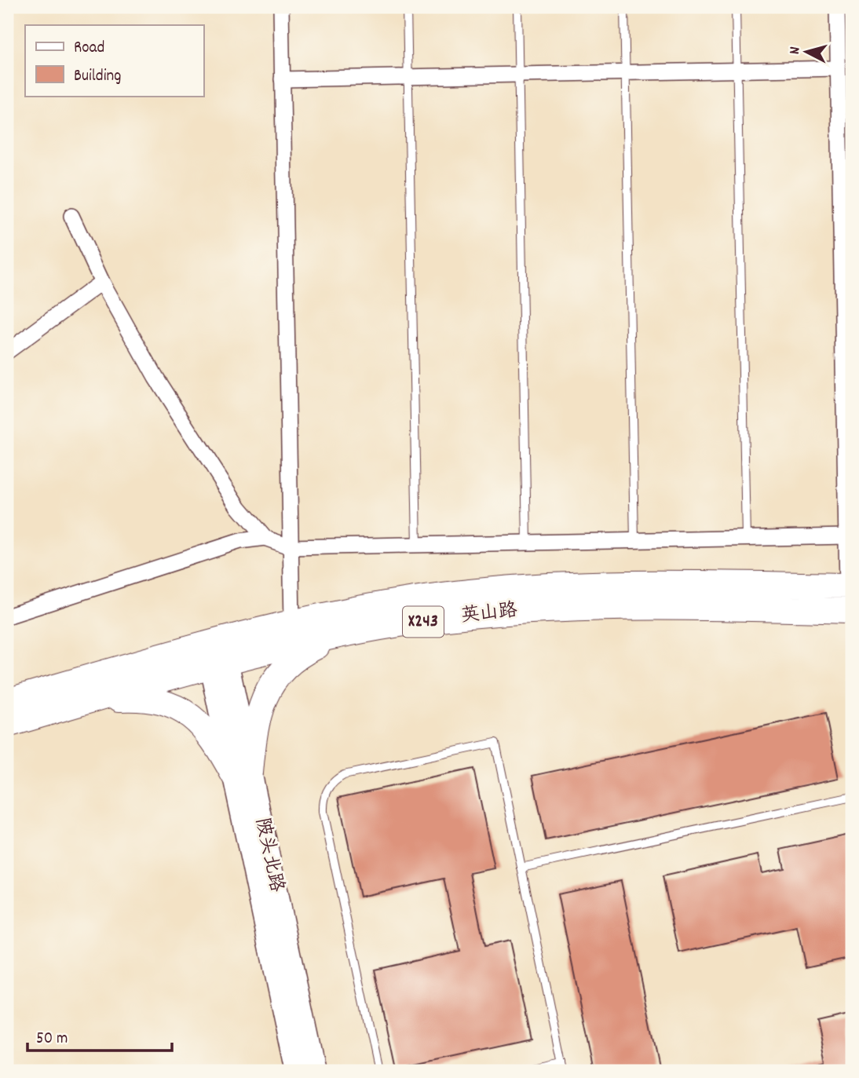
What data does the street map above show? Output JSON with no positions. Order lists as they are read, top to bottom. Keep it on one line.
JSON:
{"streets":{"main road":["英山路","X243","陂头北路"]},"crossings":[["英山路","陂头北路"]],"legend":["Road","Building"],"scale_bar":"50 m","north":"left"}
